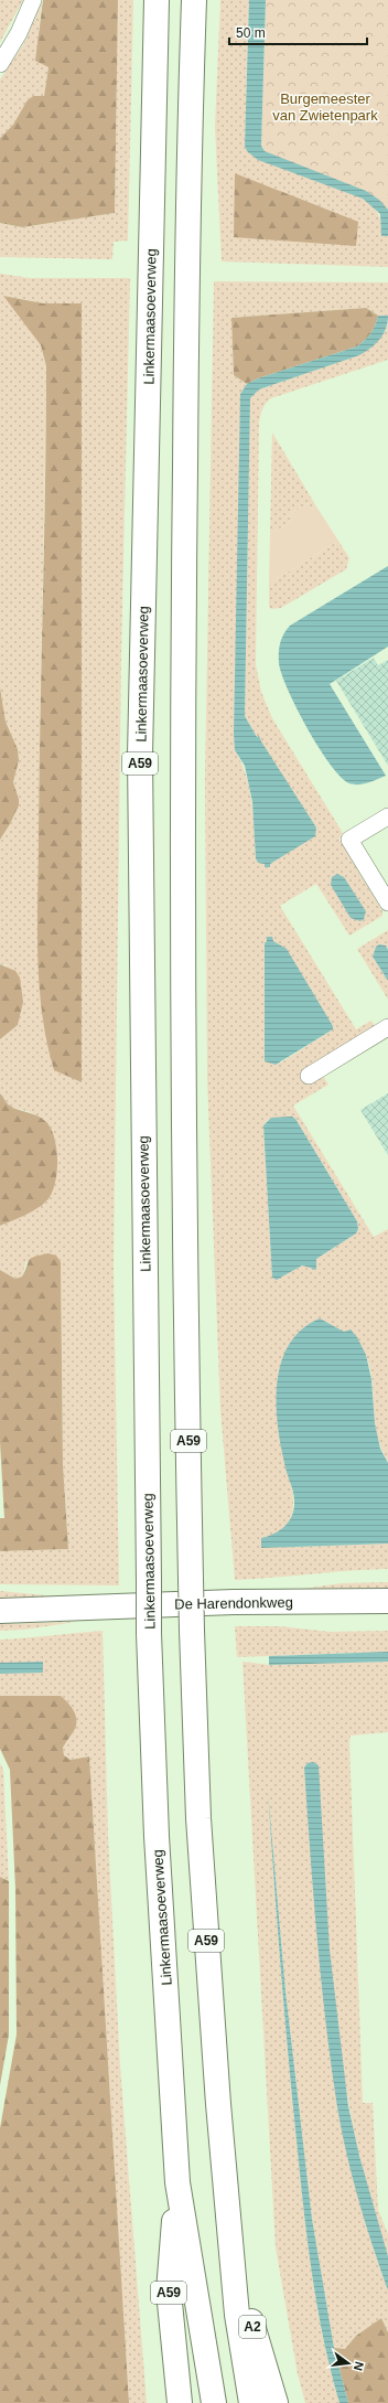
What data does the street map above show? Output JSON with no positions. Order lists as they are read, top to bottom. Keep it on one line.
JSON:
{"streets":{"main road":["Linkermaasoeverweg","A59","De Harendonkweg","A2"]},"crossings":[["Linkermaasoeverweg","A59"],["A59","A2"]],"parks":["Burgemeester van Zwietenpark"],"scale_bar":"50 m","north":"right"}
